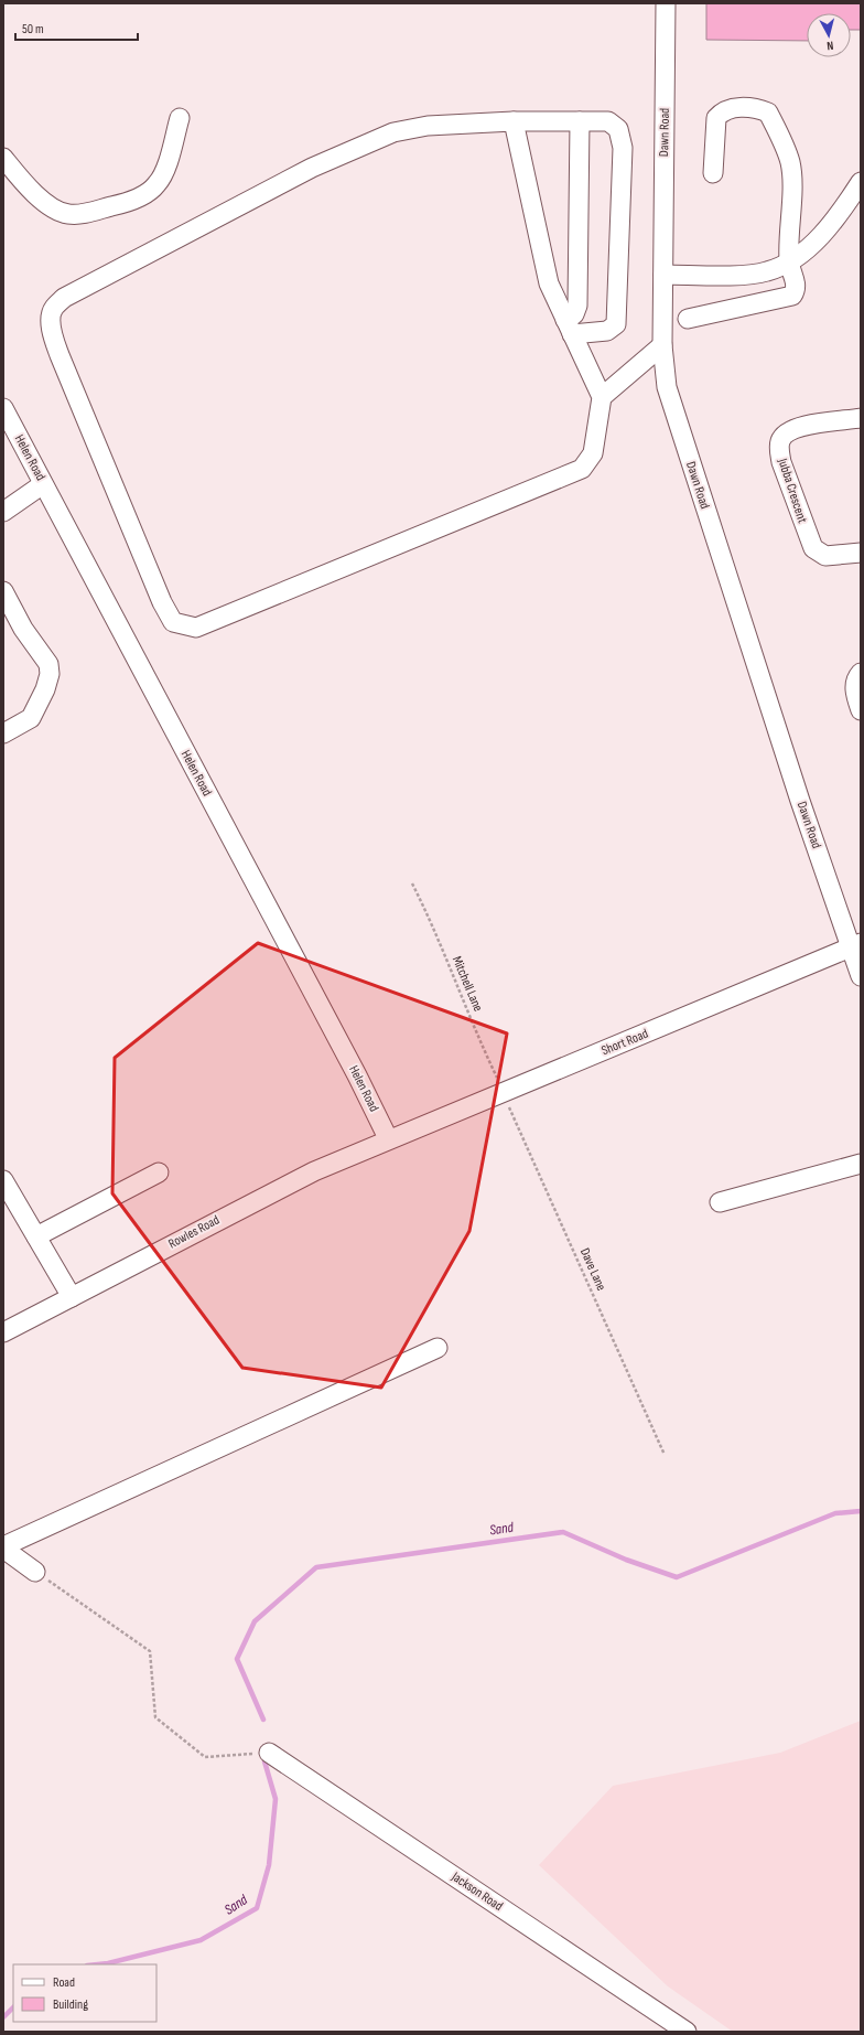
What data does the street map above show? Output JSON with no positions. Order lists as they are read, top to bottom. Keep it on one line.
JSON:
{"streets":{"street":["Dawn Road","Helen Road","Jubba Crescent","Short Road","Rowles Road","Jackson Road"],"path":["Mitchell Lane","Dave Lane"]},"crossings":[["Dawn Road","Short Road"],["Helen Road","Short Road"],["Helen Road","Rowles Road"],["Mitchell Lane","Short Road"],["Mitchell Lane","Dave Lane"],["Short Road","Rowles Road"],["Short Road","Dave Lane"]],"water":["Sand"],"legend":["Road","Building"],"scale_bar":"50 m","north":"bottom"}
